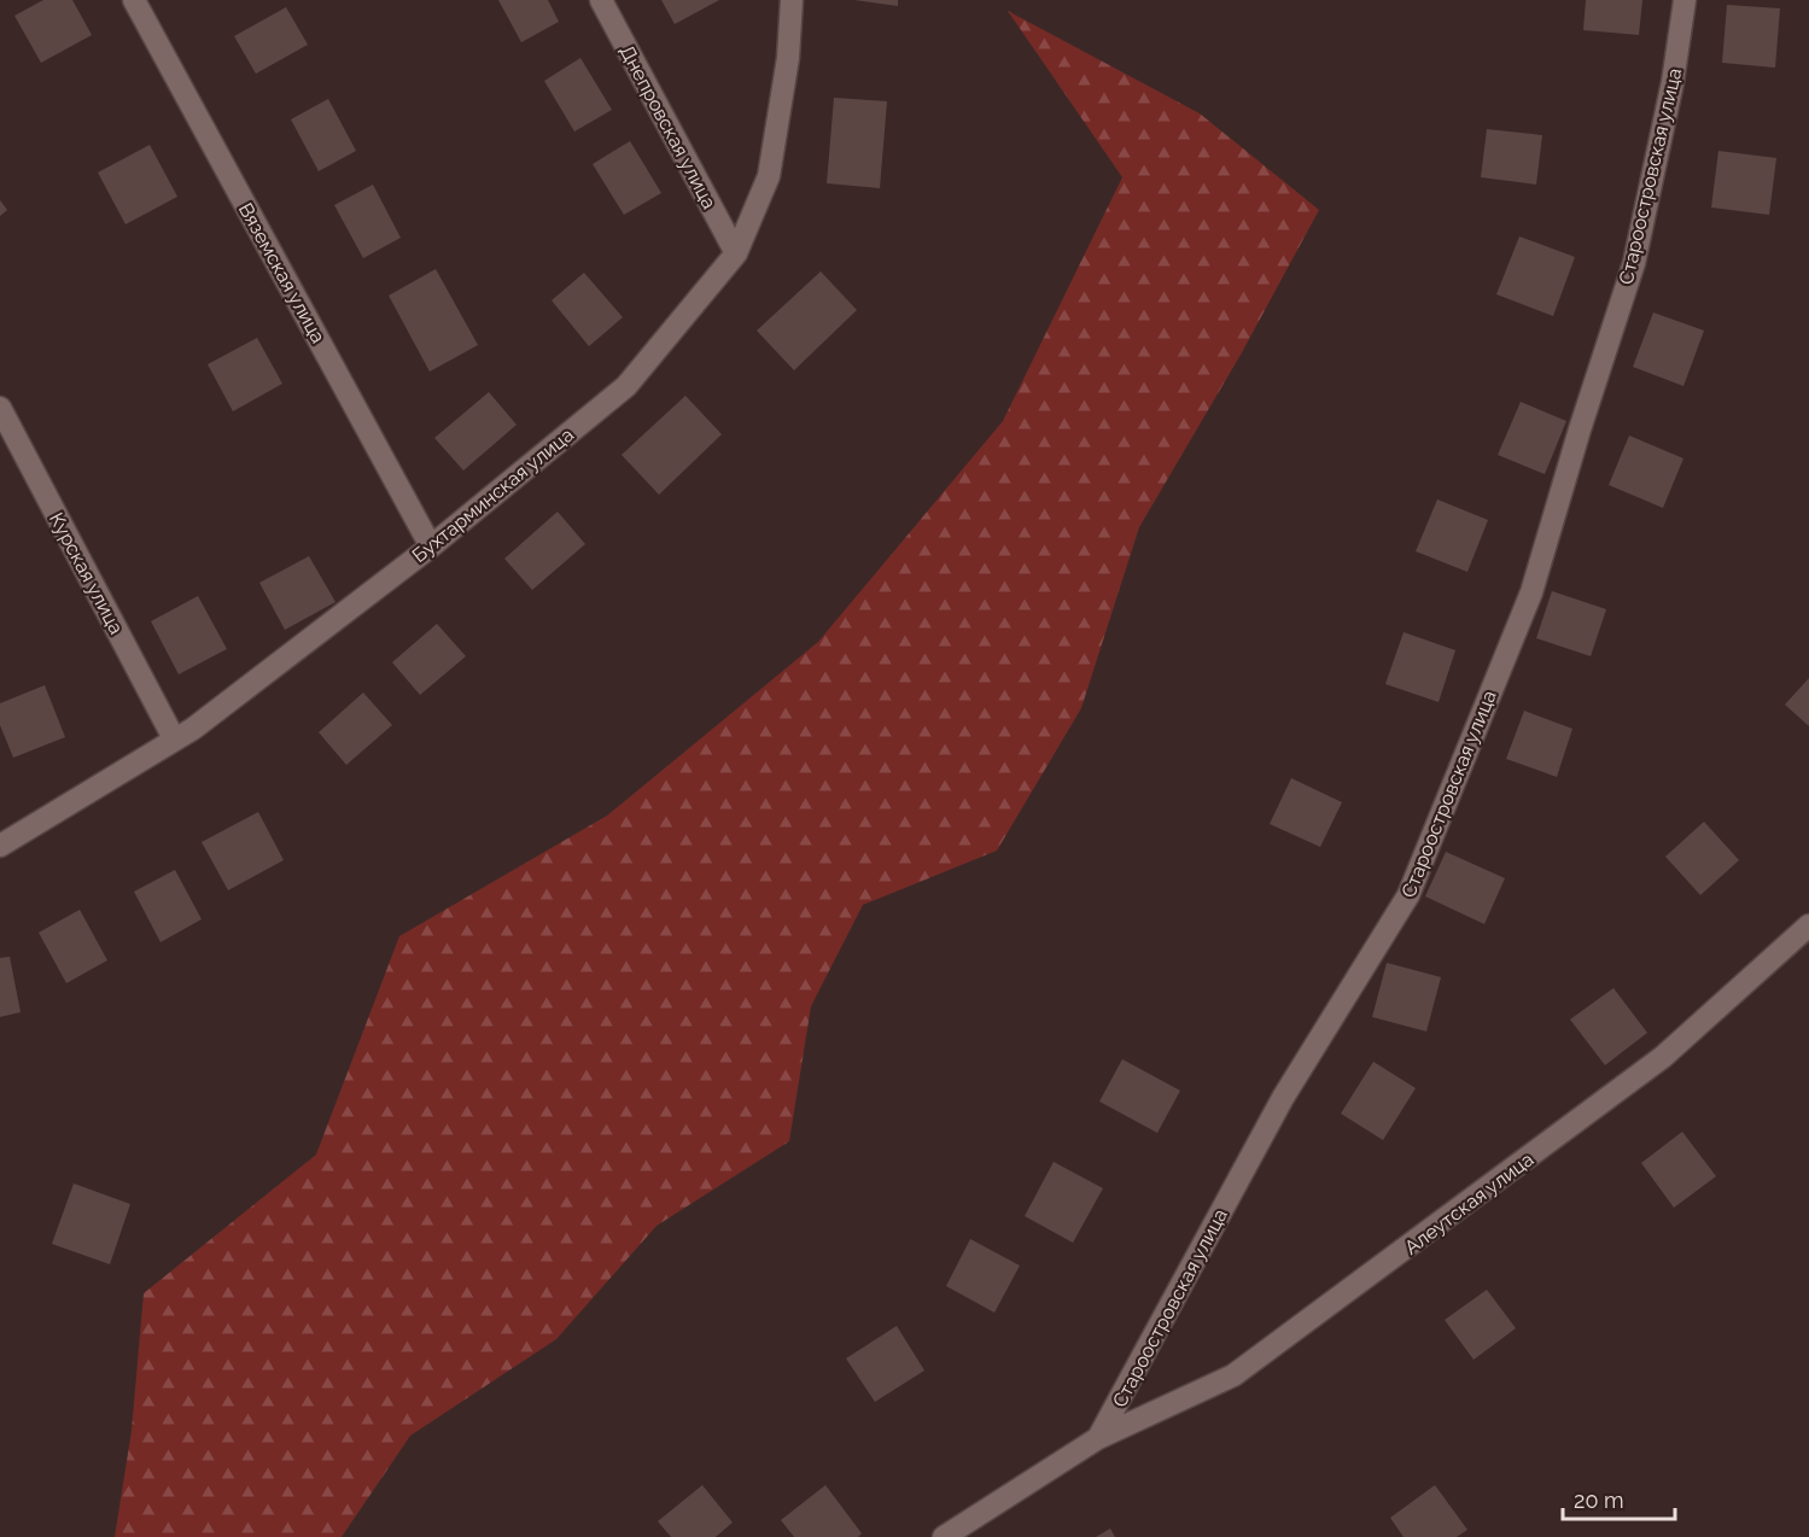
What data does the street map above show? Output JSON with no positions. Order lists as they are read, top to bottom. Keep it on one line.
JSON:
{"streets":{"street":["Днепровская улица","Староостровская улица","Вяземская улица","Бухтарминская улица","Курская улица","Алеутская улица"]},"crossings":[["Днепровская улица","Бухтарминская улица"],["Староостровская улица","Алеутская улица"],["Вяземская улица","Бухтарминская улица"],["Бухтарминская улица","Курская улица"]],"scale_bar":"20 m"}
